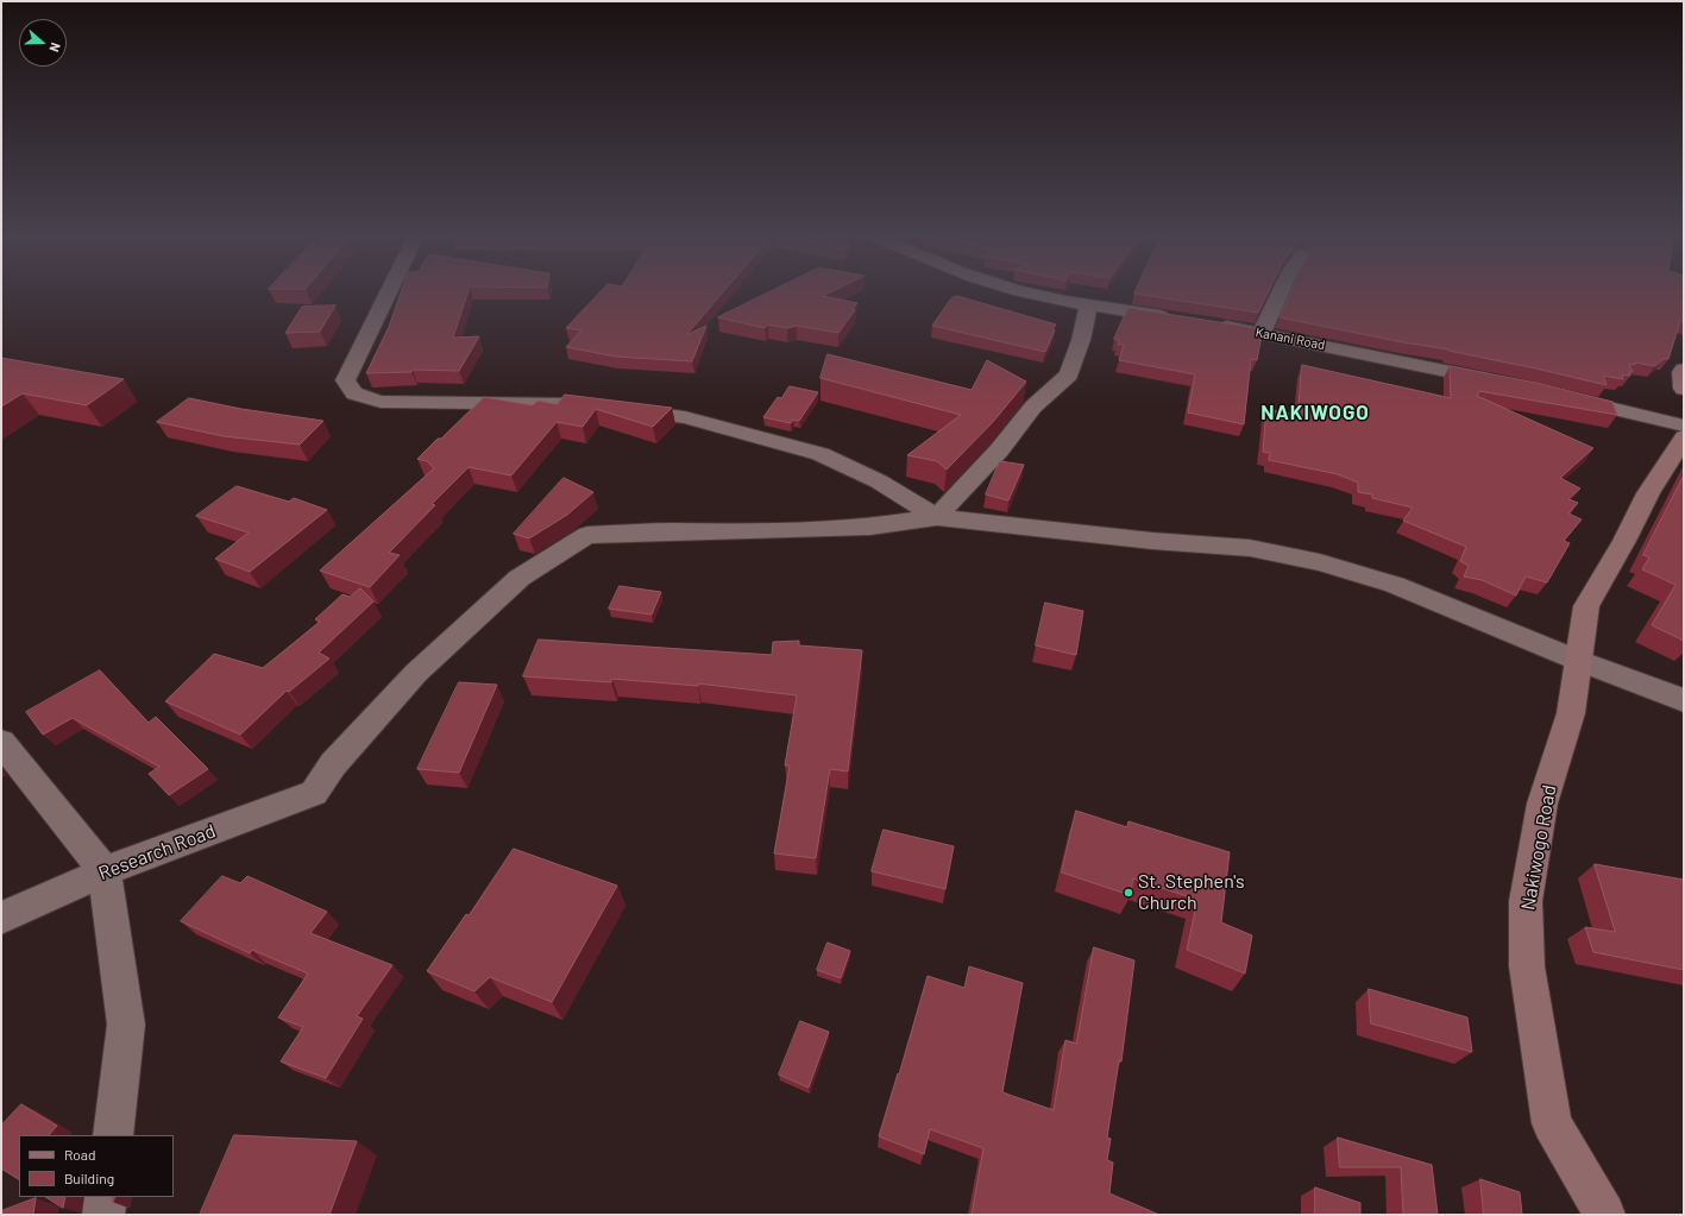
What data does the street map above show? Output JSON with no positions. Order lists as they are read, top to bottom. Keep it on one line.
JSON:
{"streets":{"street":["Kanani Road","Nakiwogo Road","Research Road"]},"districts":["NAKIWOGO"],"places":["St. Stephen's Church"],"legend":["Road","Building"],"north":"right"}
